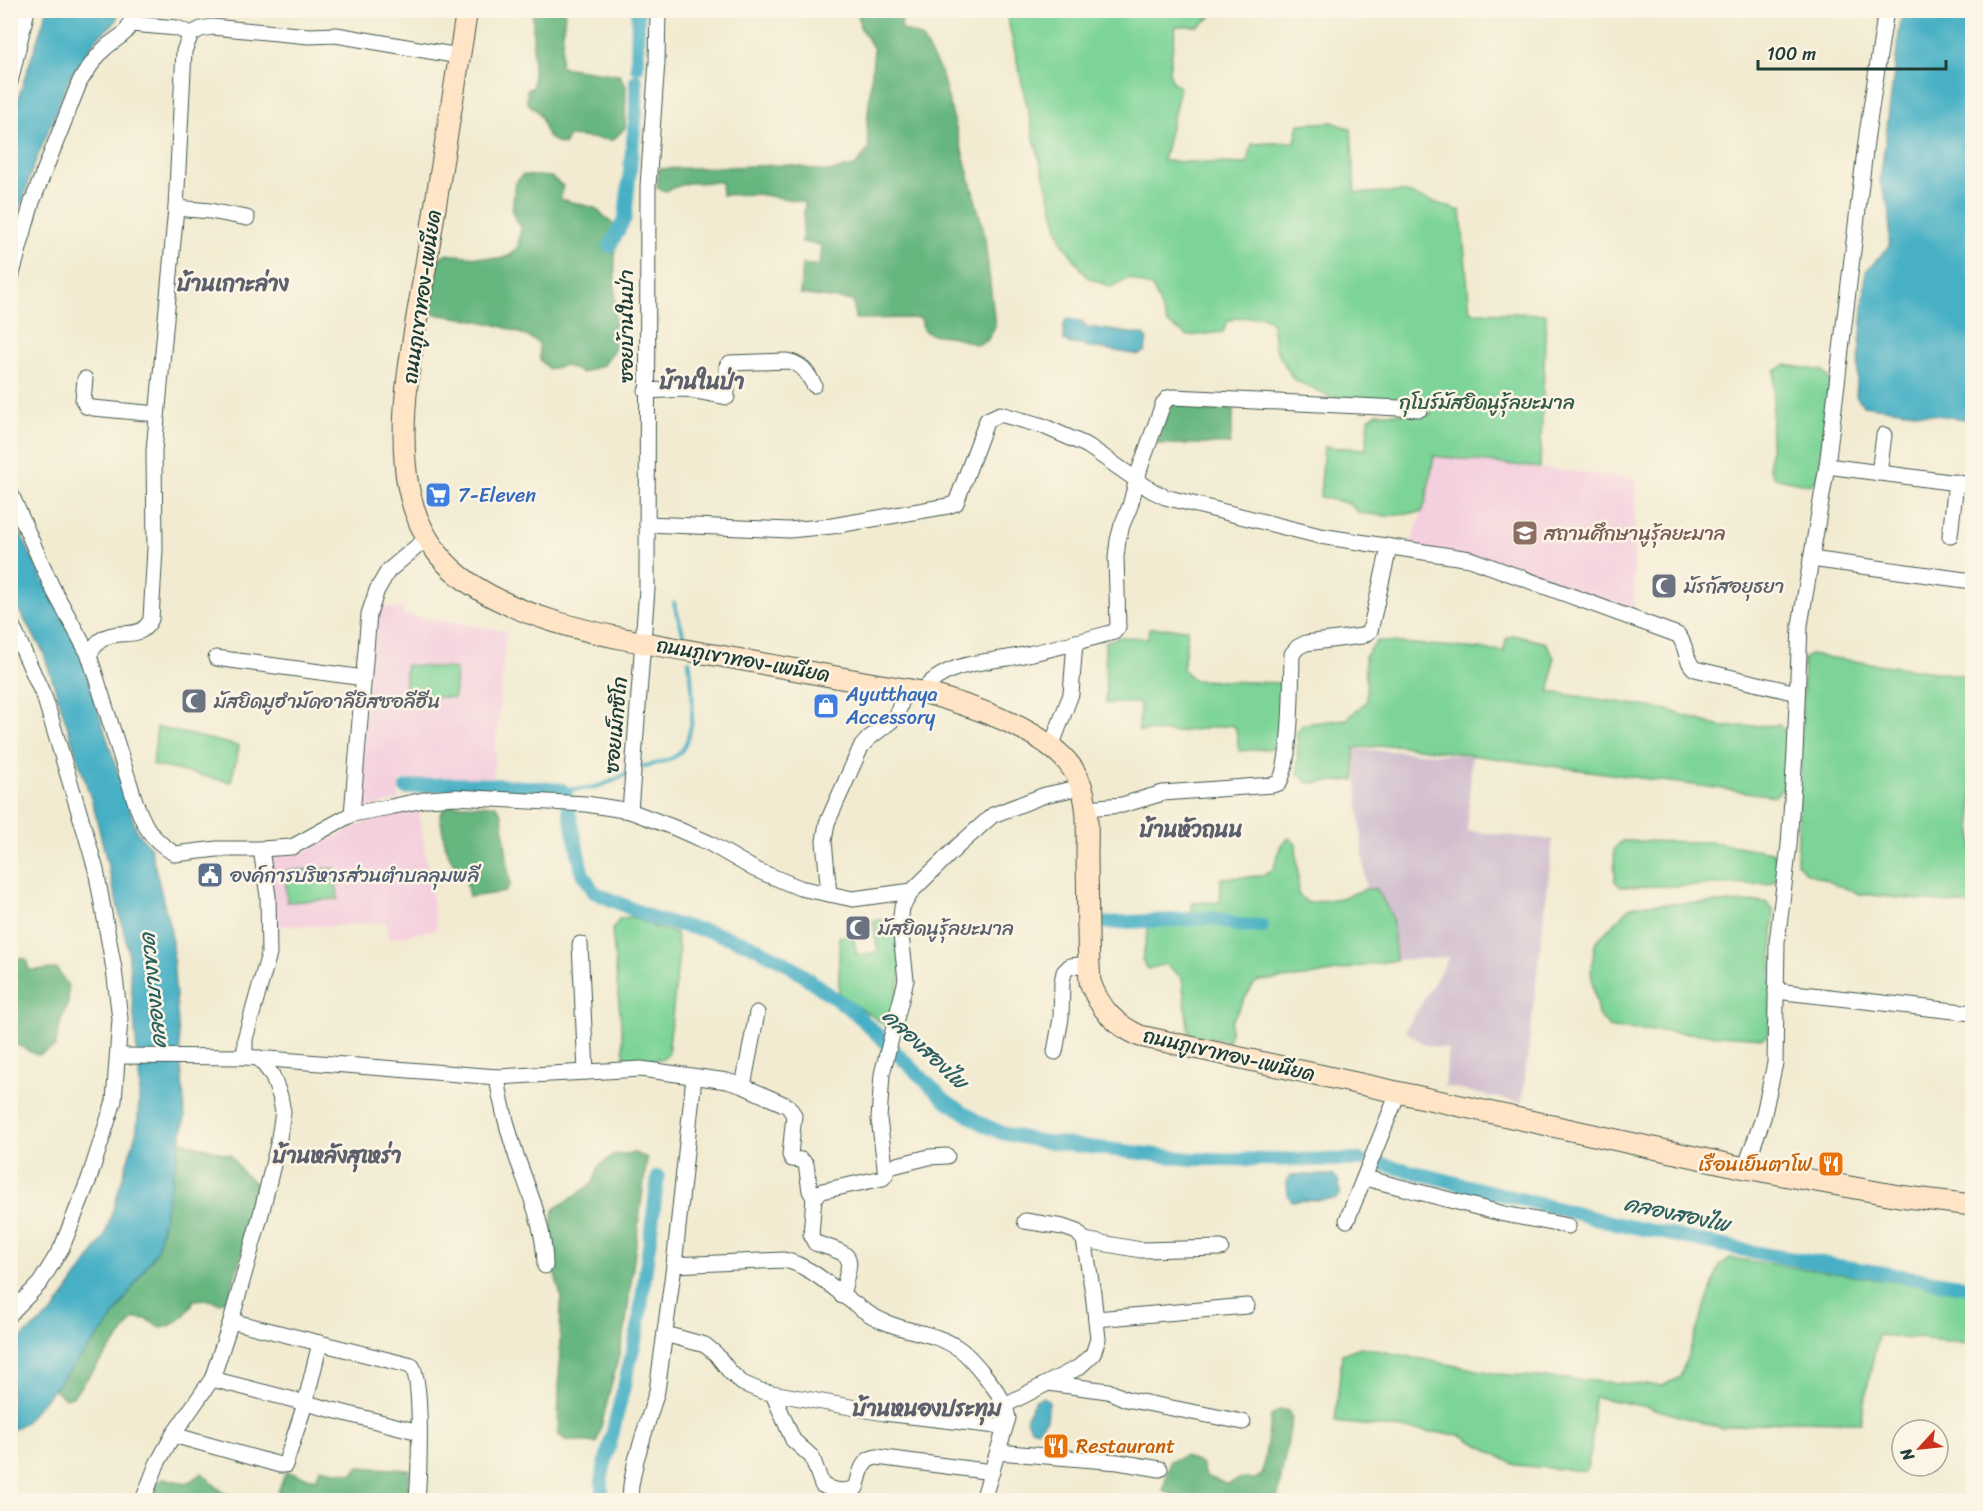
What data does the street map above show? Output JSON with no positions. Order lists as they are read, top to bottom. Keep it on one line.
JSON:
{"streets":{"street":["ถนนภูเขาทอง-เพนียด","ซอยบ้านในป่า","ซอยเม็กซิโก"]},"crossings":[["ถนนภูเขาทอง-เพนียด","ซอยบ้านในป่า"],["ถนนภูเขาทอง-เพนียด","ซอยเม็กซิโก"],["ซอยบ้านในป่า","ซอยเม็กซิโก"]],"districts":["บ้านเกาะล่าง","บ้านในป่า","บ้านหัวถนน","บ้านหลังสุเหร่า","บ้านหนองประทุม"],"water":["คลองบางขวด","คลองสองไพ"],"parks":["กุโบร์มัสยิดนูรุ้ลยะมาล"],"places":{"supermarket":["7-Eleven"],"school or university":["สถานศึกษานูรุ้ลยะมาล"],"mosque":["มัรกัสอยุธยา","มัสยิดมูฮำมัดอาลียิสซอลีฮีน","มัสยิดนูรุ้ลยะมาล"],"shop":["Ayutthaya Accessory"],"public building":["องค์การบริหารส่วนตำบลลุมพลี"],"restaurant":["เรือนเย็นตาโฟ","Restaurant"]},"scale_bar":"100 m","north":"bottom left"}
